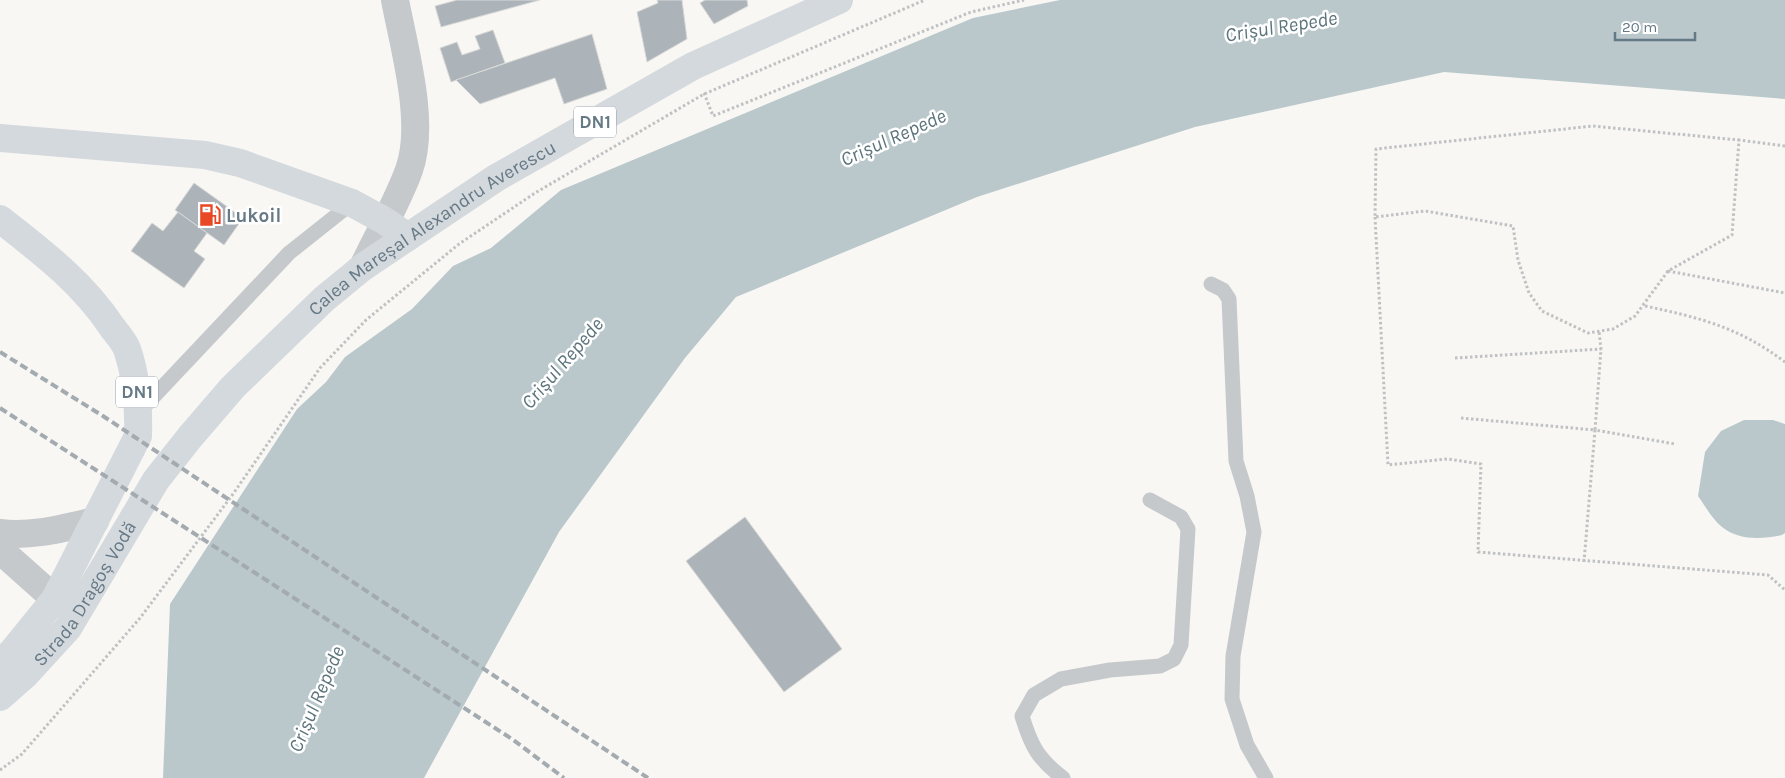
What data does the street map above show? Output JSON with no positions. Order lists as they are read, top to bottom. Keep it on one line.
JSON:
{"streets":{"main road":["DN1","Calea Mareșal Alexandru Averescu","Strada Dragoș Vodă"]},"crossings":[["DN1","Strada Dragoș Vodă"],["Calea Mareșal Alexandru Averescu","Strada Dragoș Vodă"]],"water":["Crișul Repede"],"places":{"fuel station":["Lukoil"]},"scale_bar":"20 m"}
